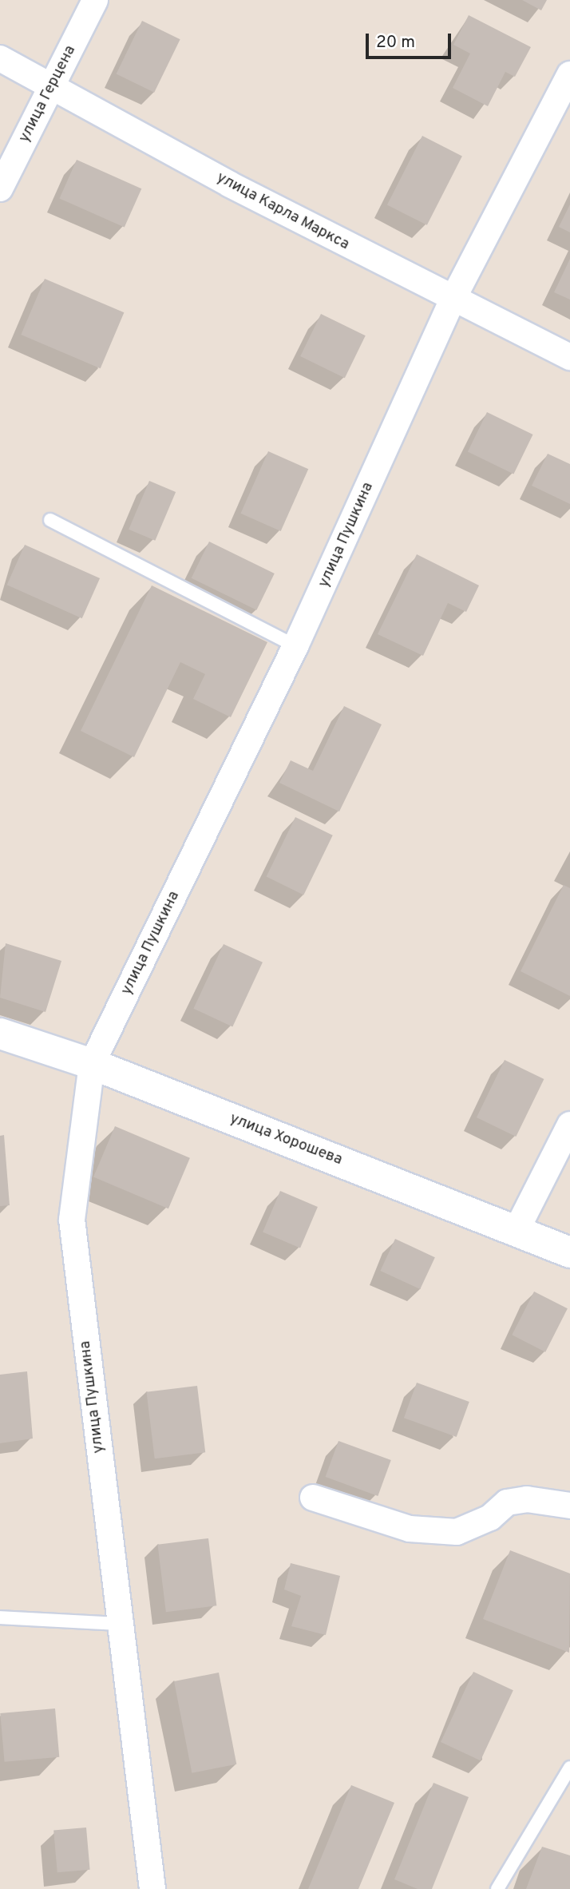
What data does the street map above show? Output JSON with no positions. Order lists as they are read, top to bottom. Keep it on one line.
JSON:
{"streets":{"street":["улица Герцена","улица Карла Маркса","улица Пушкина","улица Хорошева"]},"crossings":[["улица Герцена","улица Карла Маркса"],["улица Карла Маркса","улица Пушкина"],["улица Пушкина","улица Хорошева"]],"scale_bar":"20 m"}
